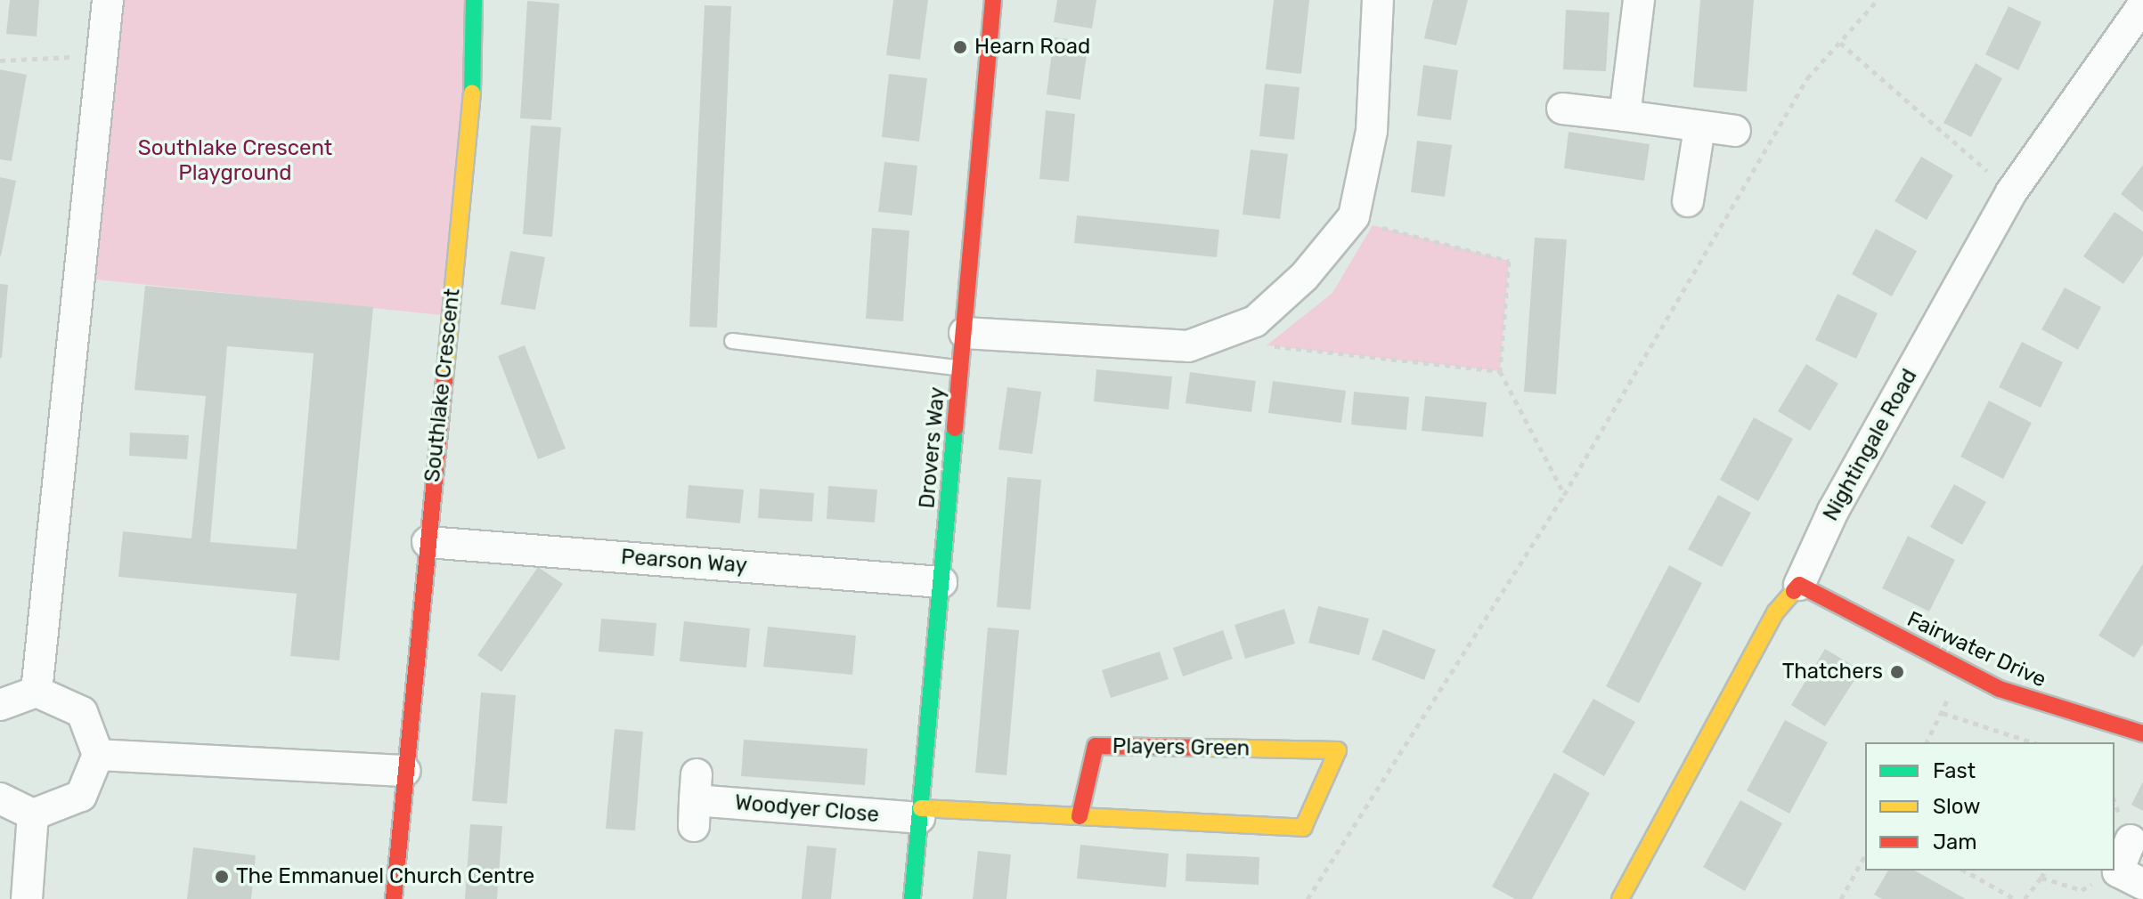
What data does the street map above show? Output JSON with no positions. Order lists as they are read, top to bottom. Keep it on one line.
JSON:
{"streets":{"street":["Southlake Crescent","Nightingale Road","Drovers Way","Pearson Way","Fairwater Drive","Players Green","Woodyer Close"]},"crossings":[["Southlake Crescent","Pearson Way"],["Nightingale Road","Fairwater Drive"],["Drovers Way","Pearson Way"],["Drovers Way","Players Green"],["Drovers Way","Woodyer Close"],["Players Green","Woodyer Close"]],"parks":["Southlake Crescent Playground"],"places":["Hearn Road","Thatchers","The Emmanuel Church Centre"],"legend":["Fast","Slow","Jam"]}
